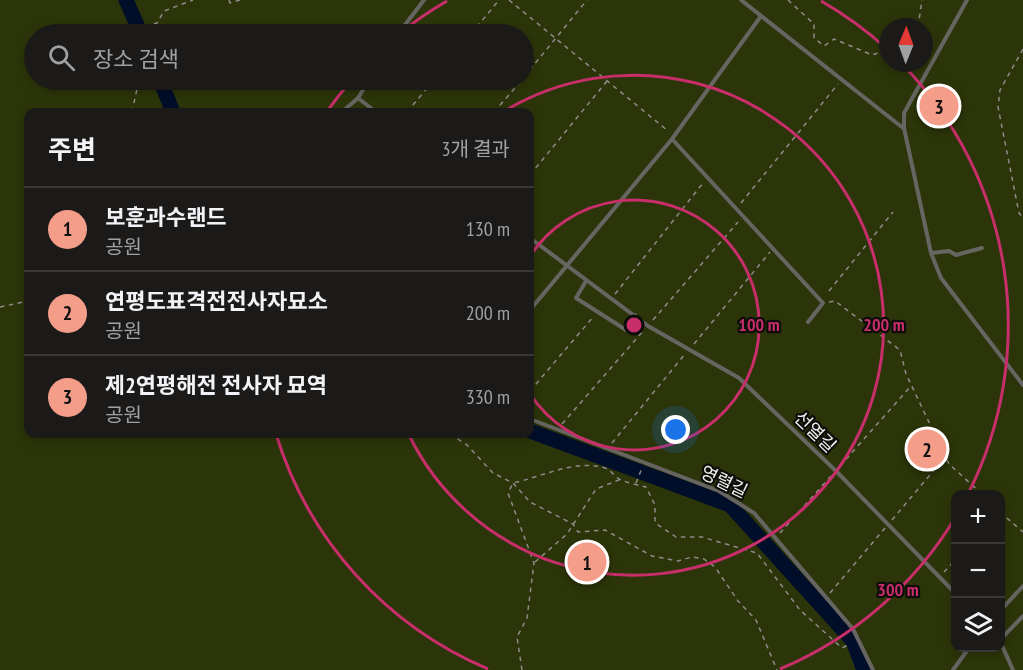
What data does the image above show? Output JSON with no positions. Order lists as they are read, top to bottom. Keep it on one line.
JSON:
{"streets":{"lane":["선열길","영렬길"]},"north":"top","page":{"search":"장소 검색","pins":["3","2","1"],"heading":["주변","3개 결과"],"list":[{"mark":"1","name":"보훈과수랜드","note":"공원","value":"130 m"},{"mark":"2","name":"연평도표격전전사자묘소","note":"공원","value":"200 m"},{"mark":"3","name":"제2연평해전 전사자 묘역","note":"공원","value":"330 m"}],"map_buttons":["+","−"]},"rings":["100 m","200 m","300 m"]}
